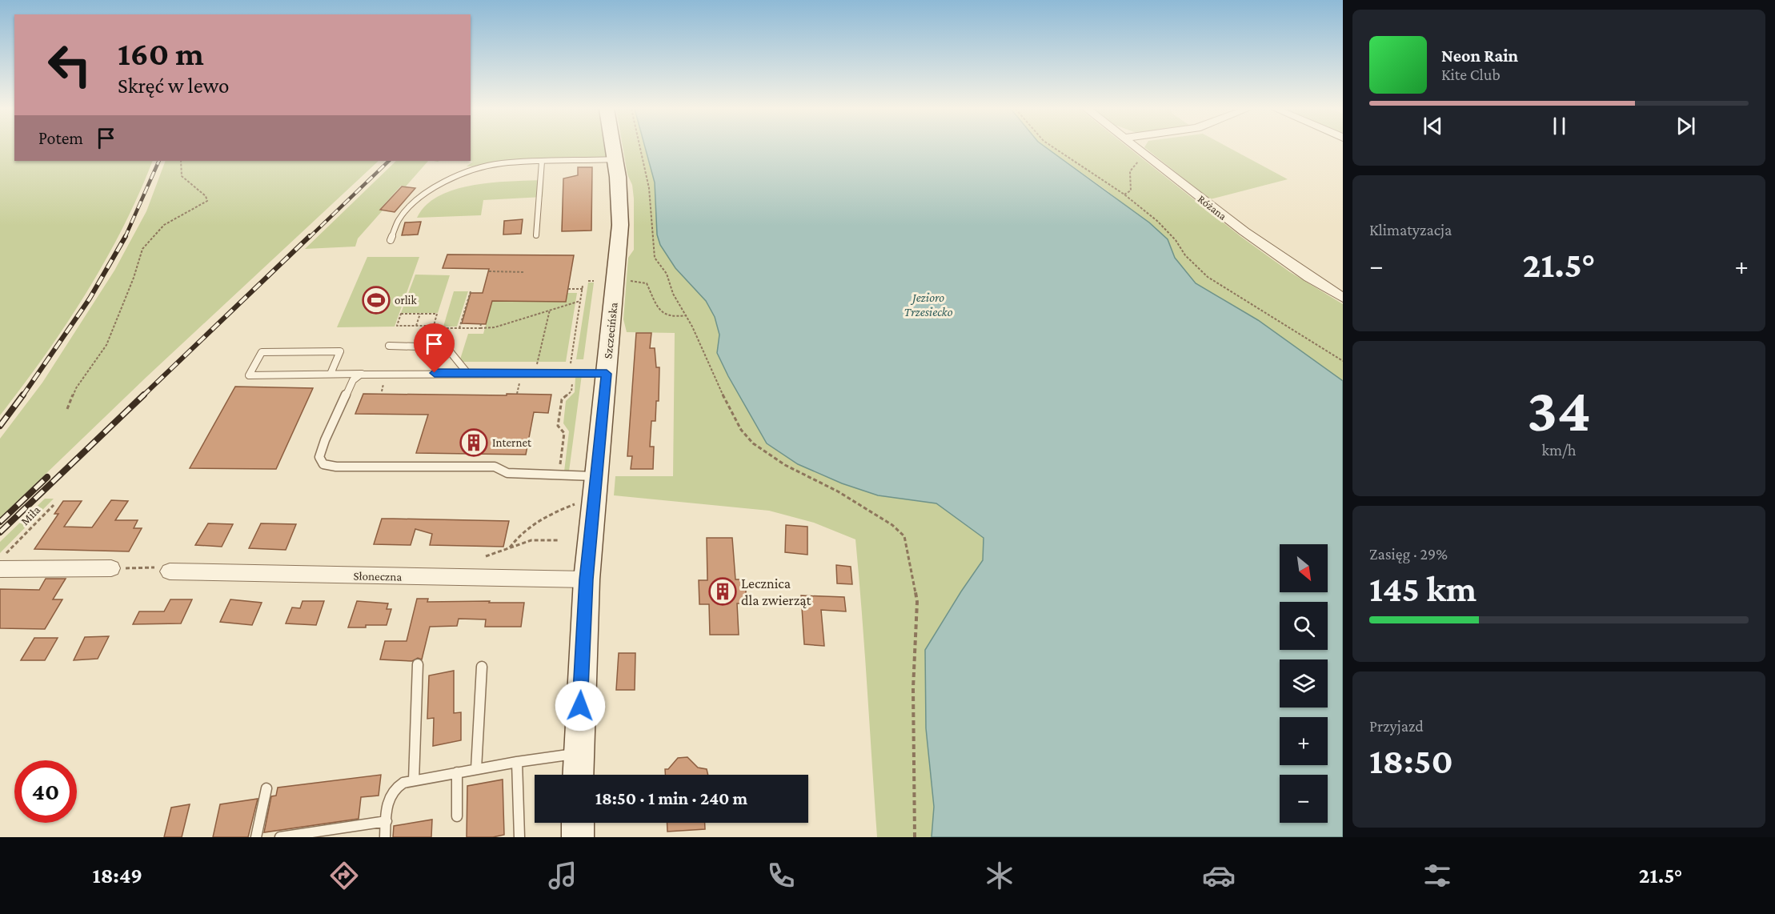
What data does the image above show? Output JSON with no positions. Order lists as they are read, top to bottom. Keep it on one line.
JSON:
{"streets":{"street":["Różana","Szczecińska","Słoneczna"],"path":["Miła"]},"crossings":[["Szczecińska","Słoneczna"]],"water":["Jezioro Trzesiecko"],"places":{"sports":["orlik"],"building":["Internet","Lecznica dla zwierząt"]},"north":"bottom right","page":{"turn":["160 m","Skręć w lewo"],"song":["Neon Rain","Kite Club"],"then":"Potem","tile":["Klimatyzacja",["34","km/h"],["Zasięg · 29%","145 km"],["Przyjazd","18:50"]],"heat":["−","21.5°","+"],"map_buttons":["+","−"],"limit":"40","trip":"18:50 · 1 min · 240 m","tabs":["18:49","21.5°"]}}
